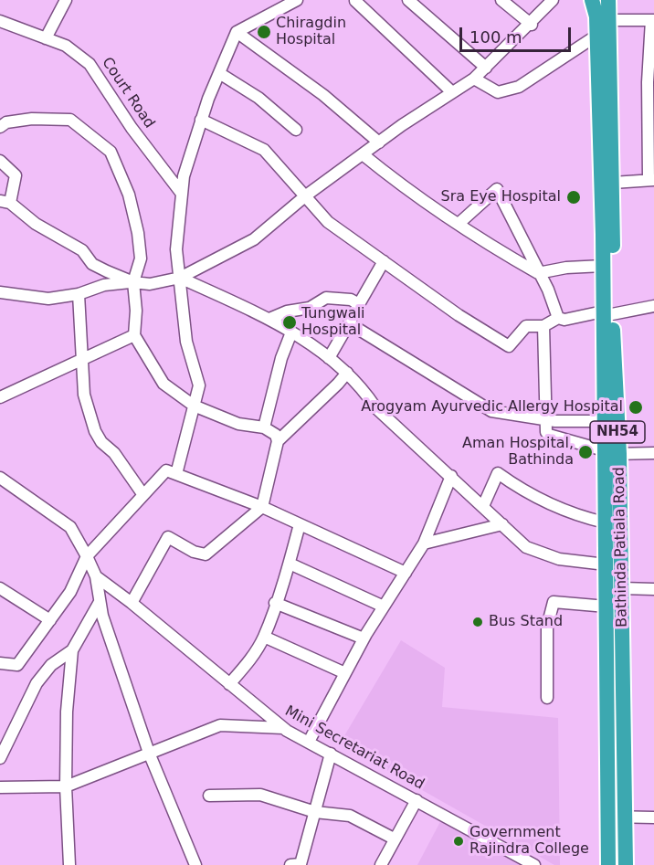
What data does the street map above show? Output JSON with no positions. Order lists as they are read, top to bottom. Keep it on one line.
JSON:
{"streets":{"highway":["NH54","Bathinda Patiala Road"],"street":["Court Road","Mini Secretariat Road"]},"crossings":[["NH54","Bathinda Patiala Road"]],"places":["Chiragdin Hospital","Sra Eye Hospital","Tungwali Hospital","Arogyam Ayurvedic Allergy Hospital","Aman Hospital, Bathinda","Bus Stand","Government Rajindra College"],"scale_bar":"100 m"}
